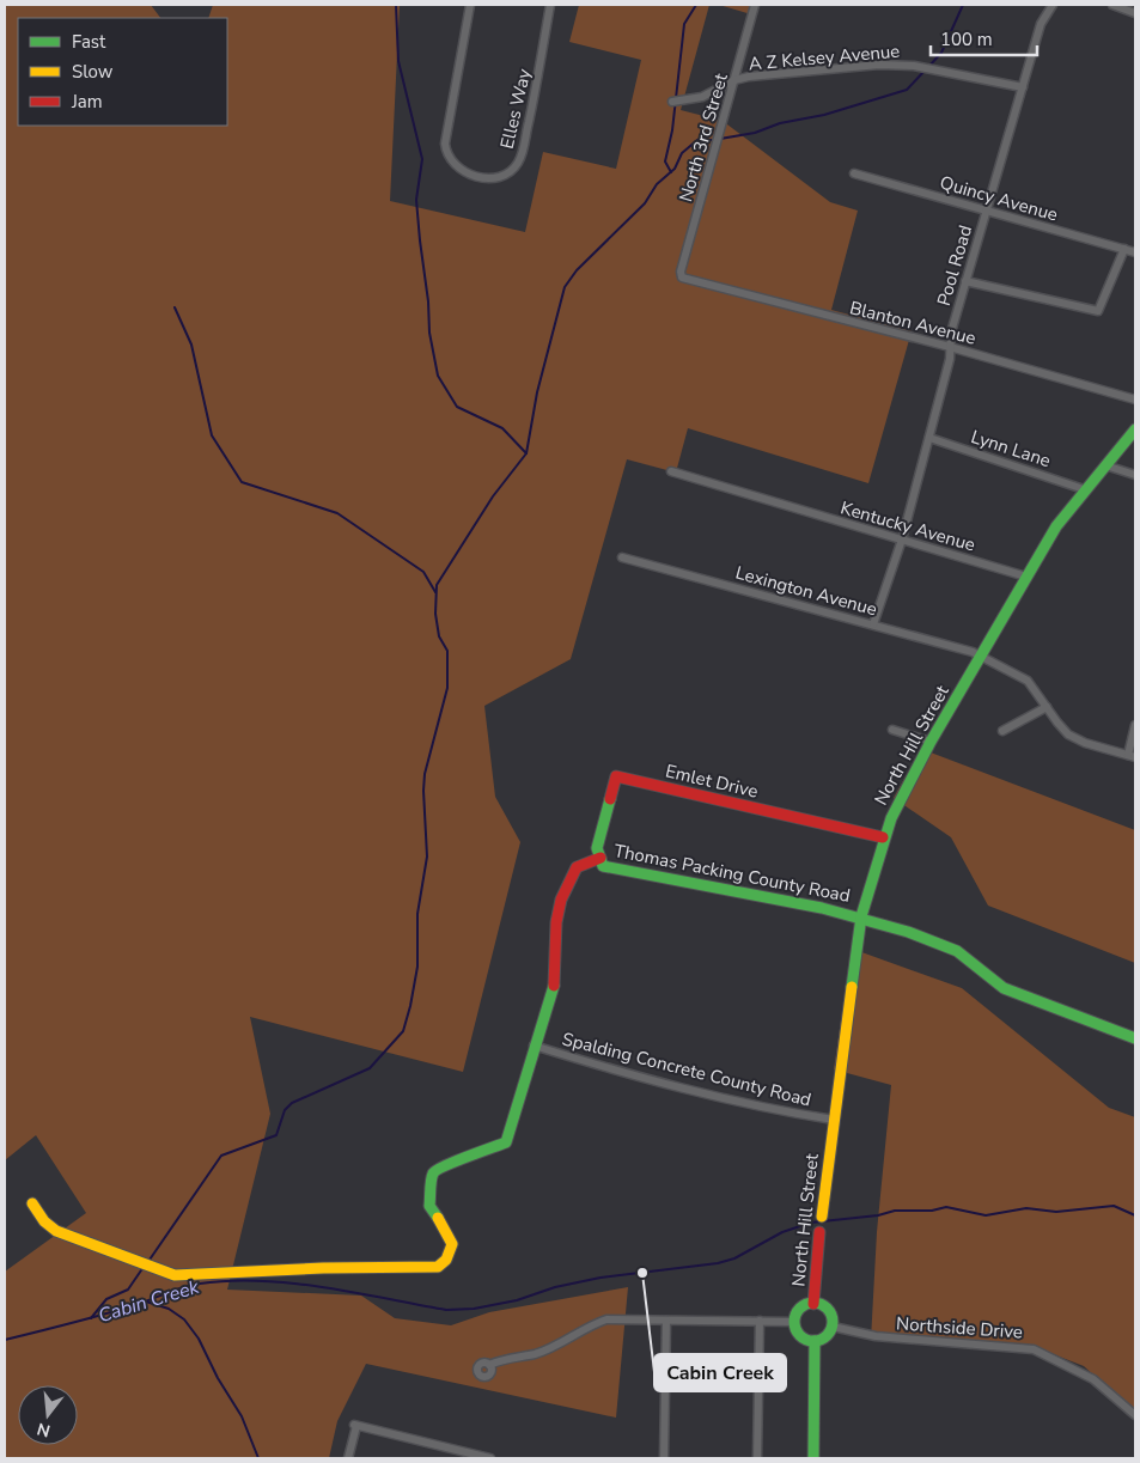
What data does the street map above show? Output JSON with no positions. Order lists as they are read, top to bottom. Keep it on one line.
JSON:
{"streets":{"street":["A Z Kelsey Avenue","Elles Way","North 3rd Street","Quincy Avenue","Pool Road","Blanton Avenue","Lynn Lane","Kentucky Avenue","Lexington Avenue","North Hill Street","Emlet Drive","Thomas Packing County Road","Spalding Concrete County Road","Northside Drive"]},"crossings":[["A Z Kelsey Avenue","North 3rd Street"],["A Z Kelsey Avenue","Pool Road"],["North 3rd Street","Blanton Avenue"],["Quincy Avenue","Pool Road"],["Pool Road","Blanton Avenue"],["Pool Road","Lynn Lane"],["Pool Road","Kentucky Avenue"],["Pool Road","Lexington Avenue"],["Lynn Lane","North Hill Street"],["Kentucky Avenue","North Hill Street"],["Lexington Avenue","North Hill Street"],["North Hill Street","Emlet Drive"],["North Hill Street","Thomas Packing County Road"],["North Hill Street","Spalding Concrete County Road"],["North Hill Street","Northside Drive"],["Emlet Drive","Thomas Packing County Road"]],"water":["Cabin Creek"],"places":["Cabin Creek"],"legend":["Fast","Slow","Jam"],"scale_bar":"100 m","north":"bottom"}
